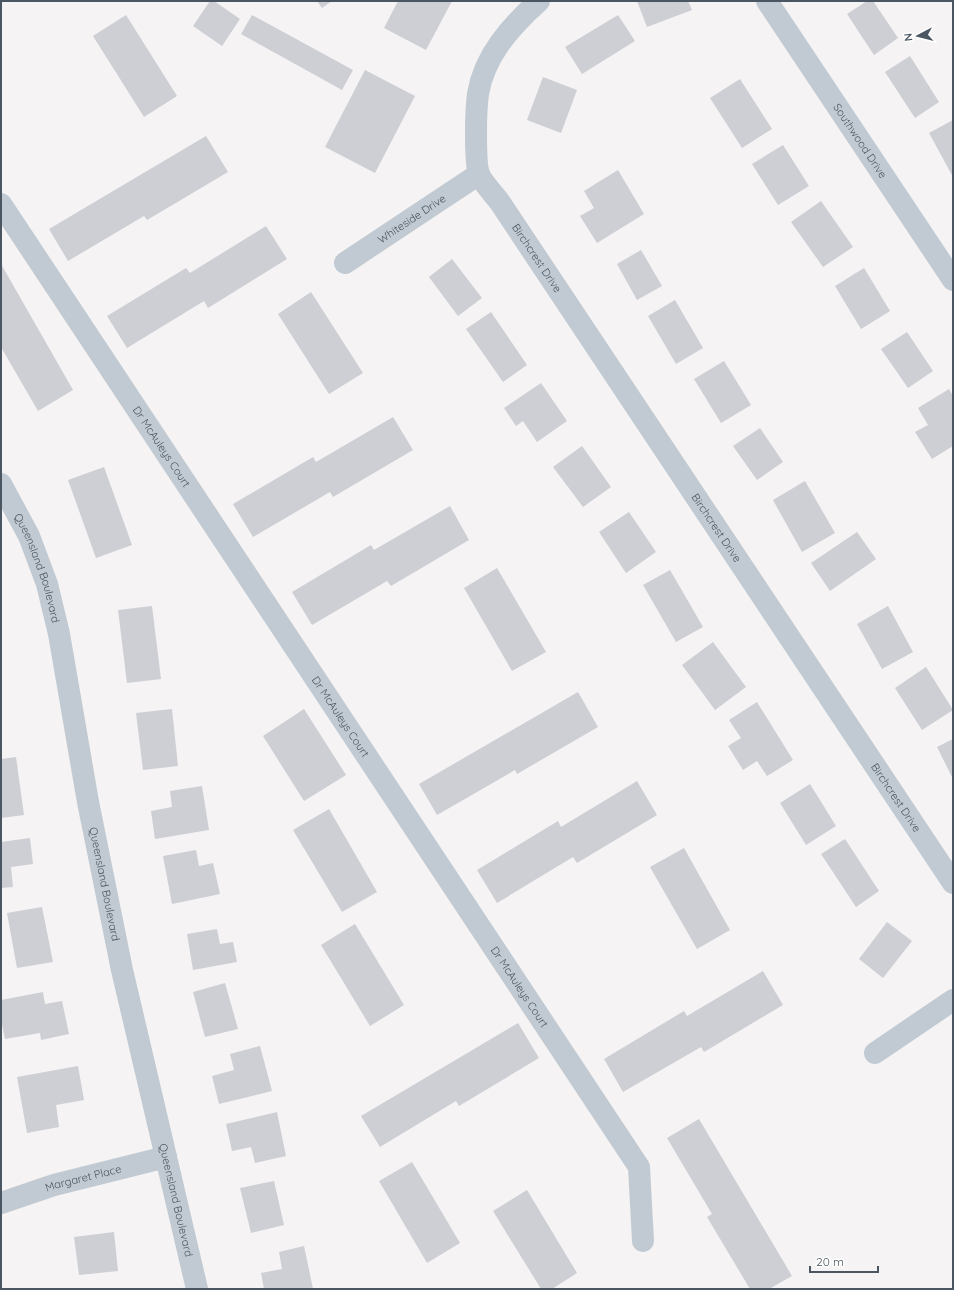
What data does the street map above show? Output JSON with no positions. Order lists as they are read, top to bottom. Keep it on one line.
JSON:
{"streets":{"street":["Southwood Drive","Whiteside Drive","Birchcrest Drive","Dr McAuleys Court","Queensland Boulevard","Margaret Place"]},"crossings":[["Whiteside Drive","Birchcrest Drive"],["Queensland Boulevard","Margaret Place"]],"scale_bar":"20 m","north":"left"}
